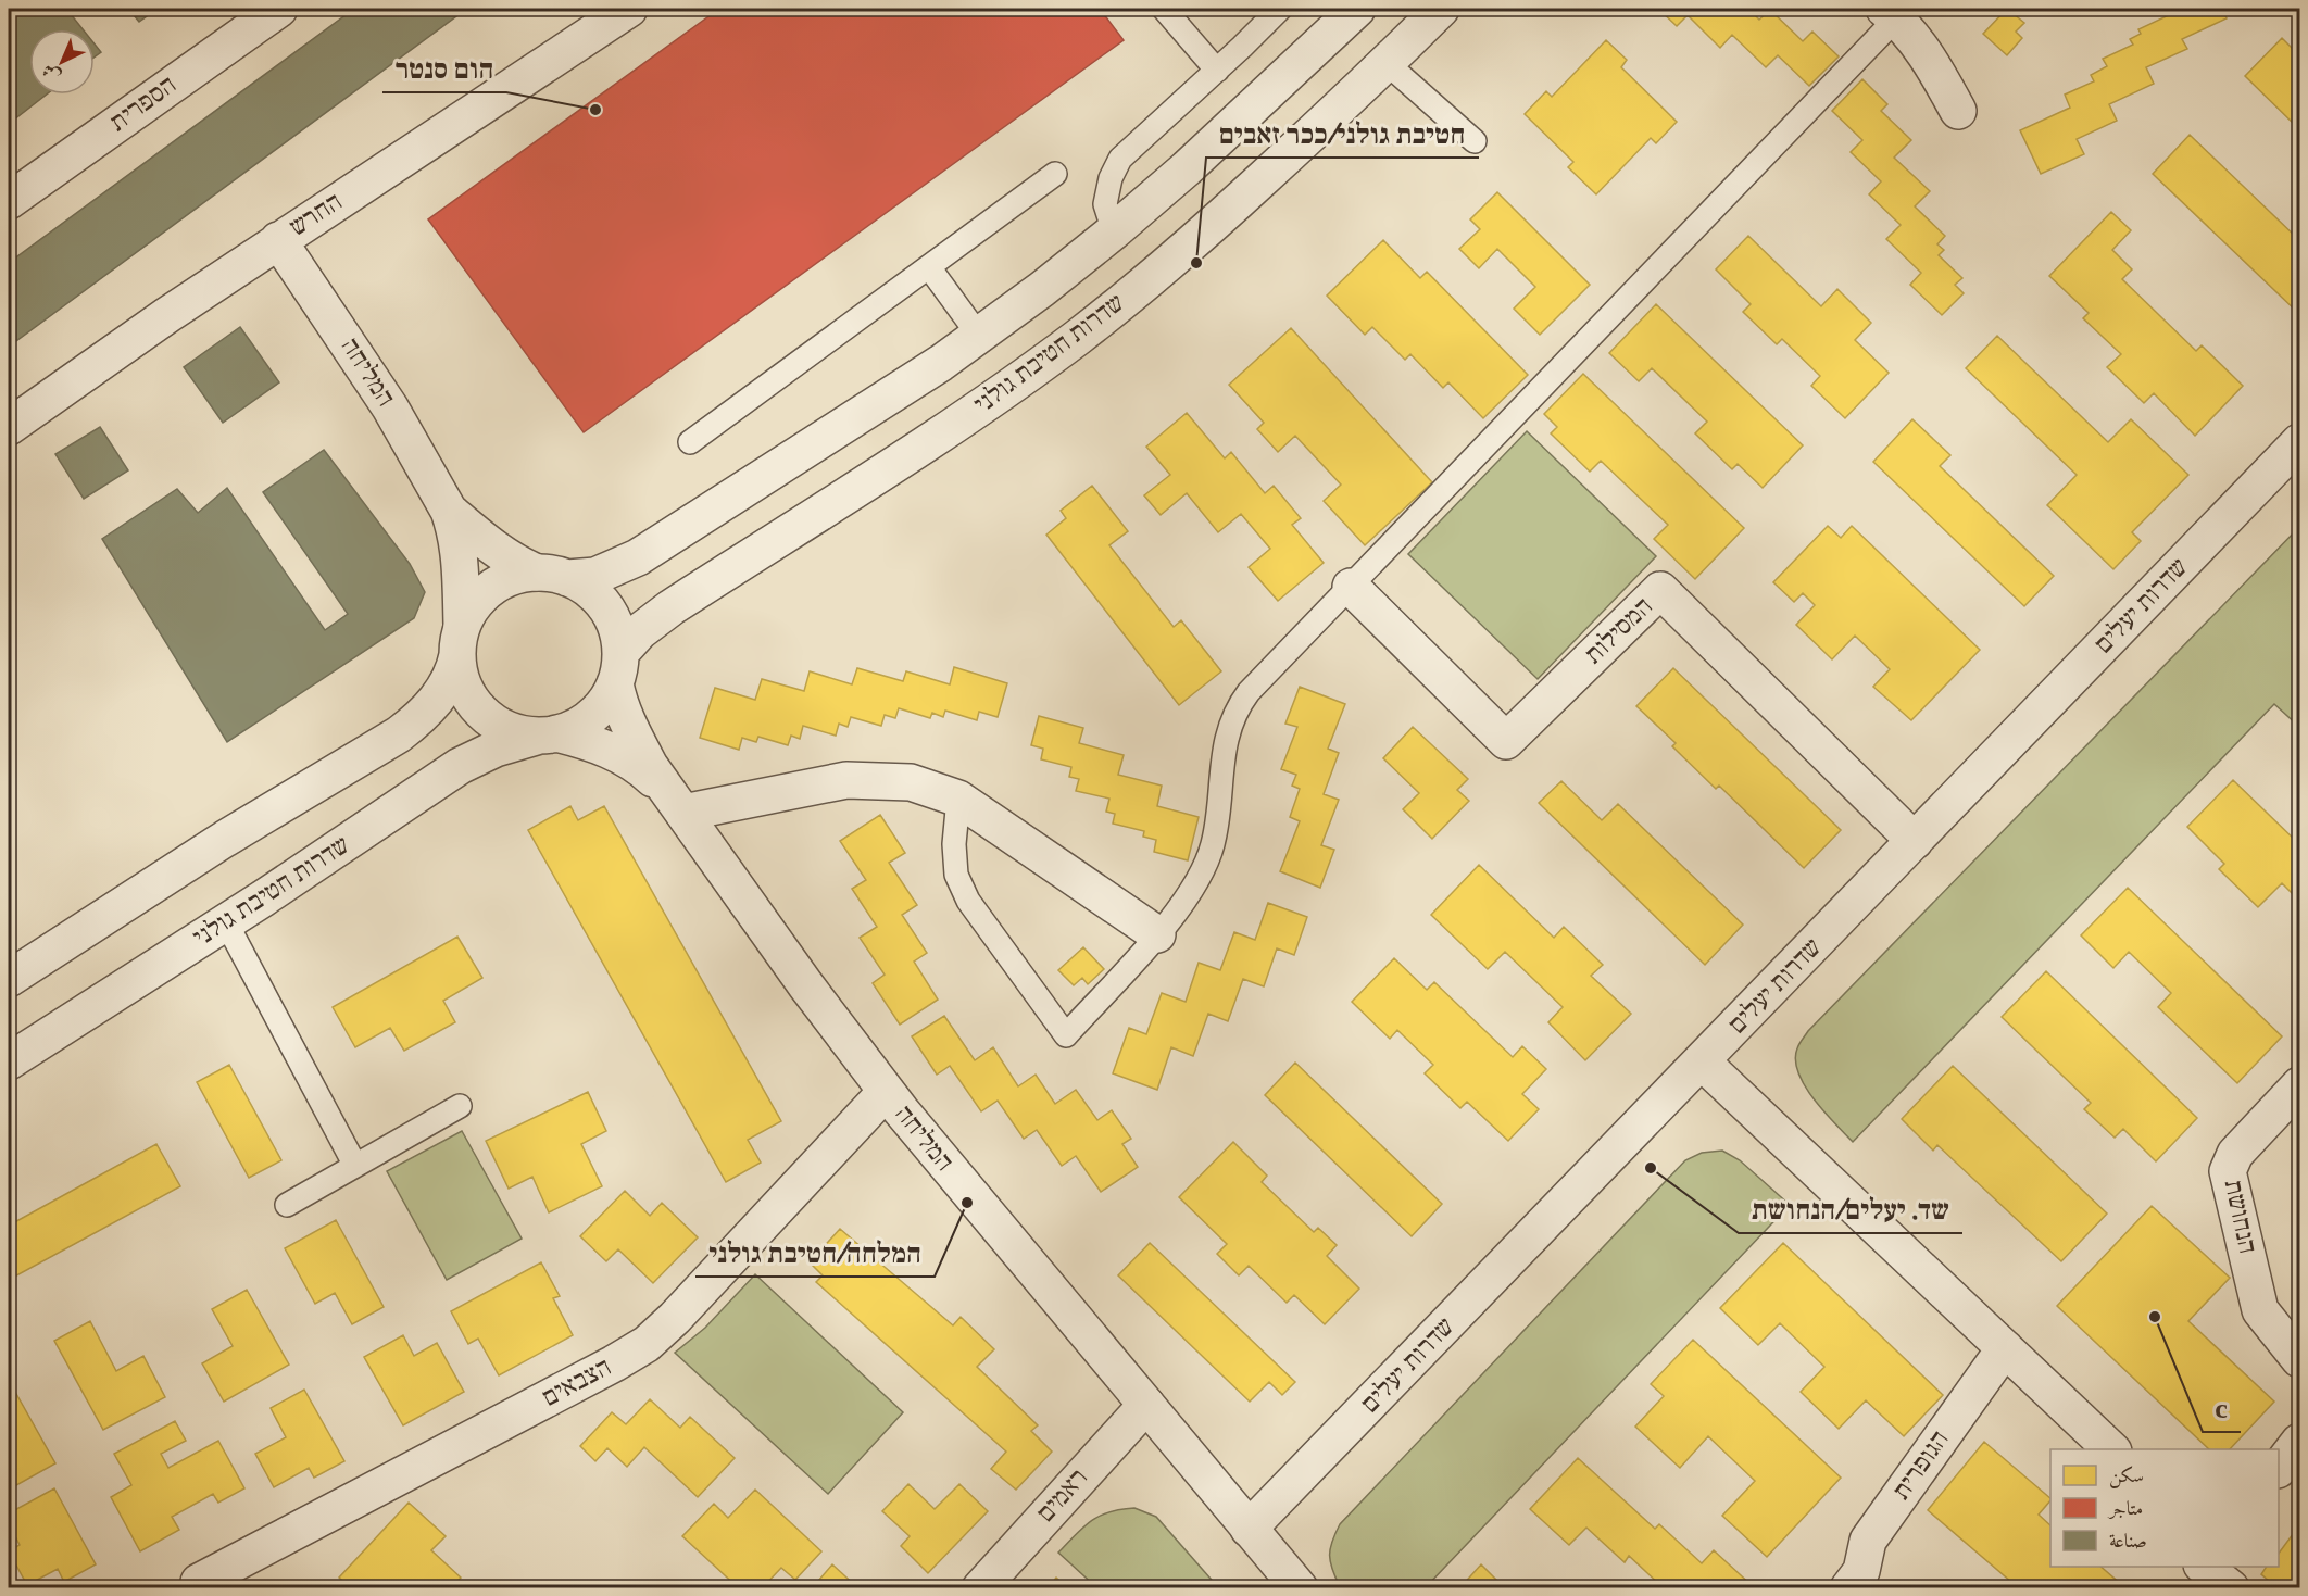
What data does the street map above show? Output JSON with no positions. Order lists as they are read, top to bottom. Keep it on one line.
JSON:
{"streets":{"street":["הספרית","החרש","שדרות חטיבת גולני","המליחה","שדרות יעלים","המסילות","הנחושת","הצבאים","הגופרית","ראמים"]},"crossings":[["החרש","המליחה"],["שדרות חטיבת גולני","המליחה"],["המליחה","שדרות יעלים"],["המליחה","הצבאים"],["המליחה","ראמים"],["שדרות יעלים","המסילות"]],"places":["הום סנטר","חטיבת גולני/ככר זאבים","שד. יעלים/הנחושת","המלחה/חטיבת גולני","с"],"legend":["سكن","متاجر","صناعة"],"north":"bottom left"}
